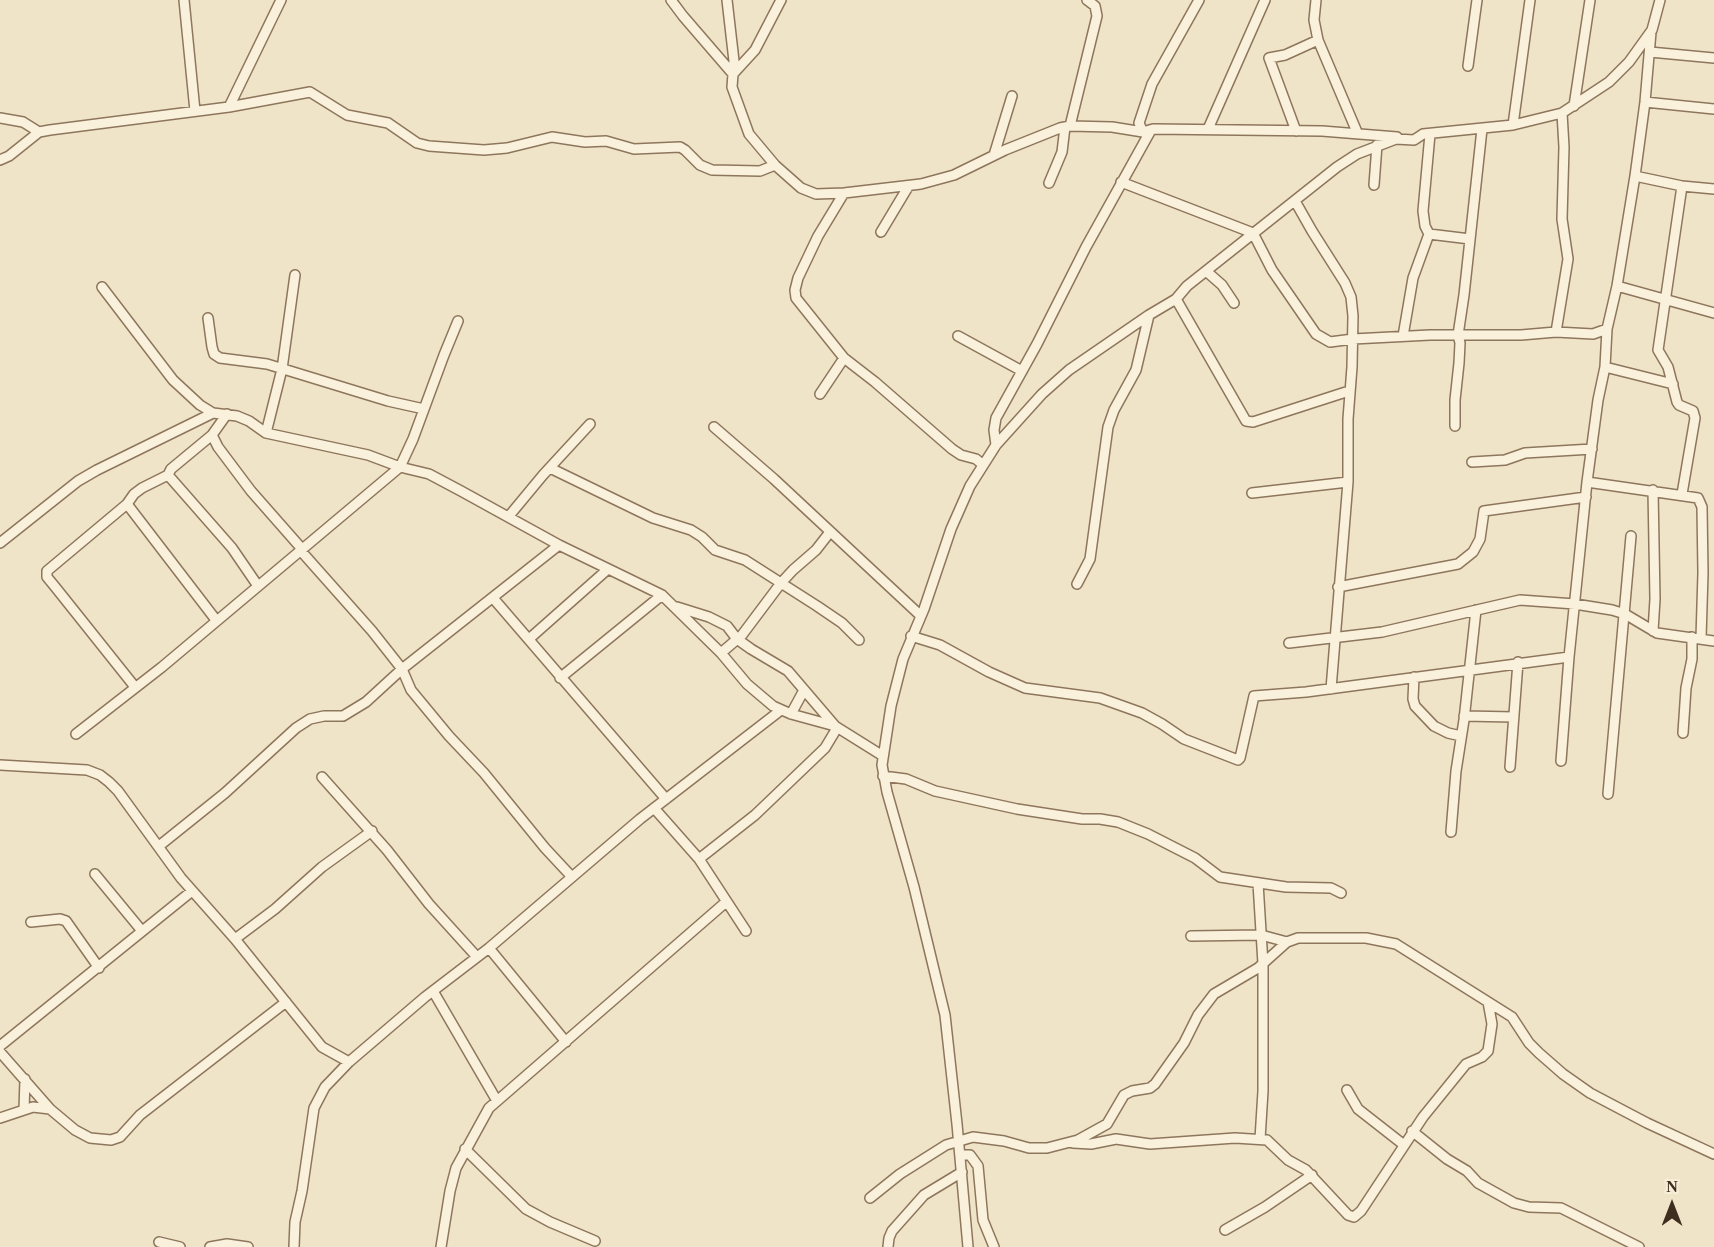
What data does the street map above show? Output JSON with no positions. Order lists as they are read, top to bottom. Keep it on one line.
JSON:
{"north":"top"}
